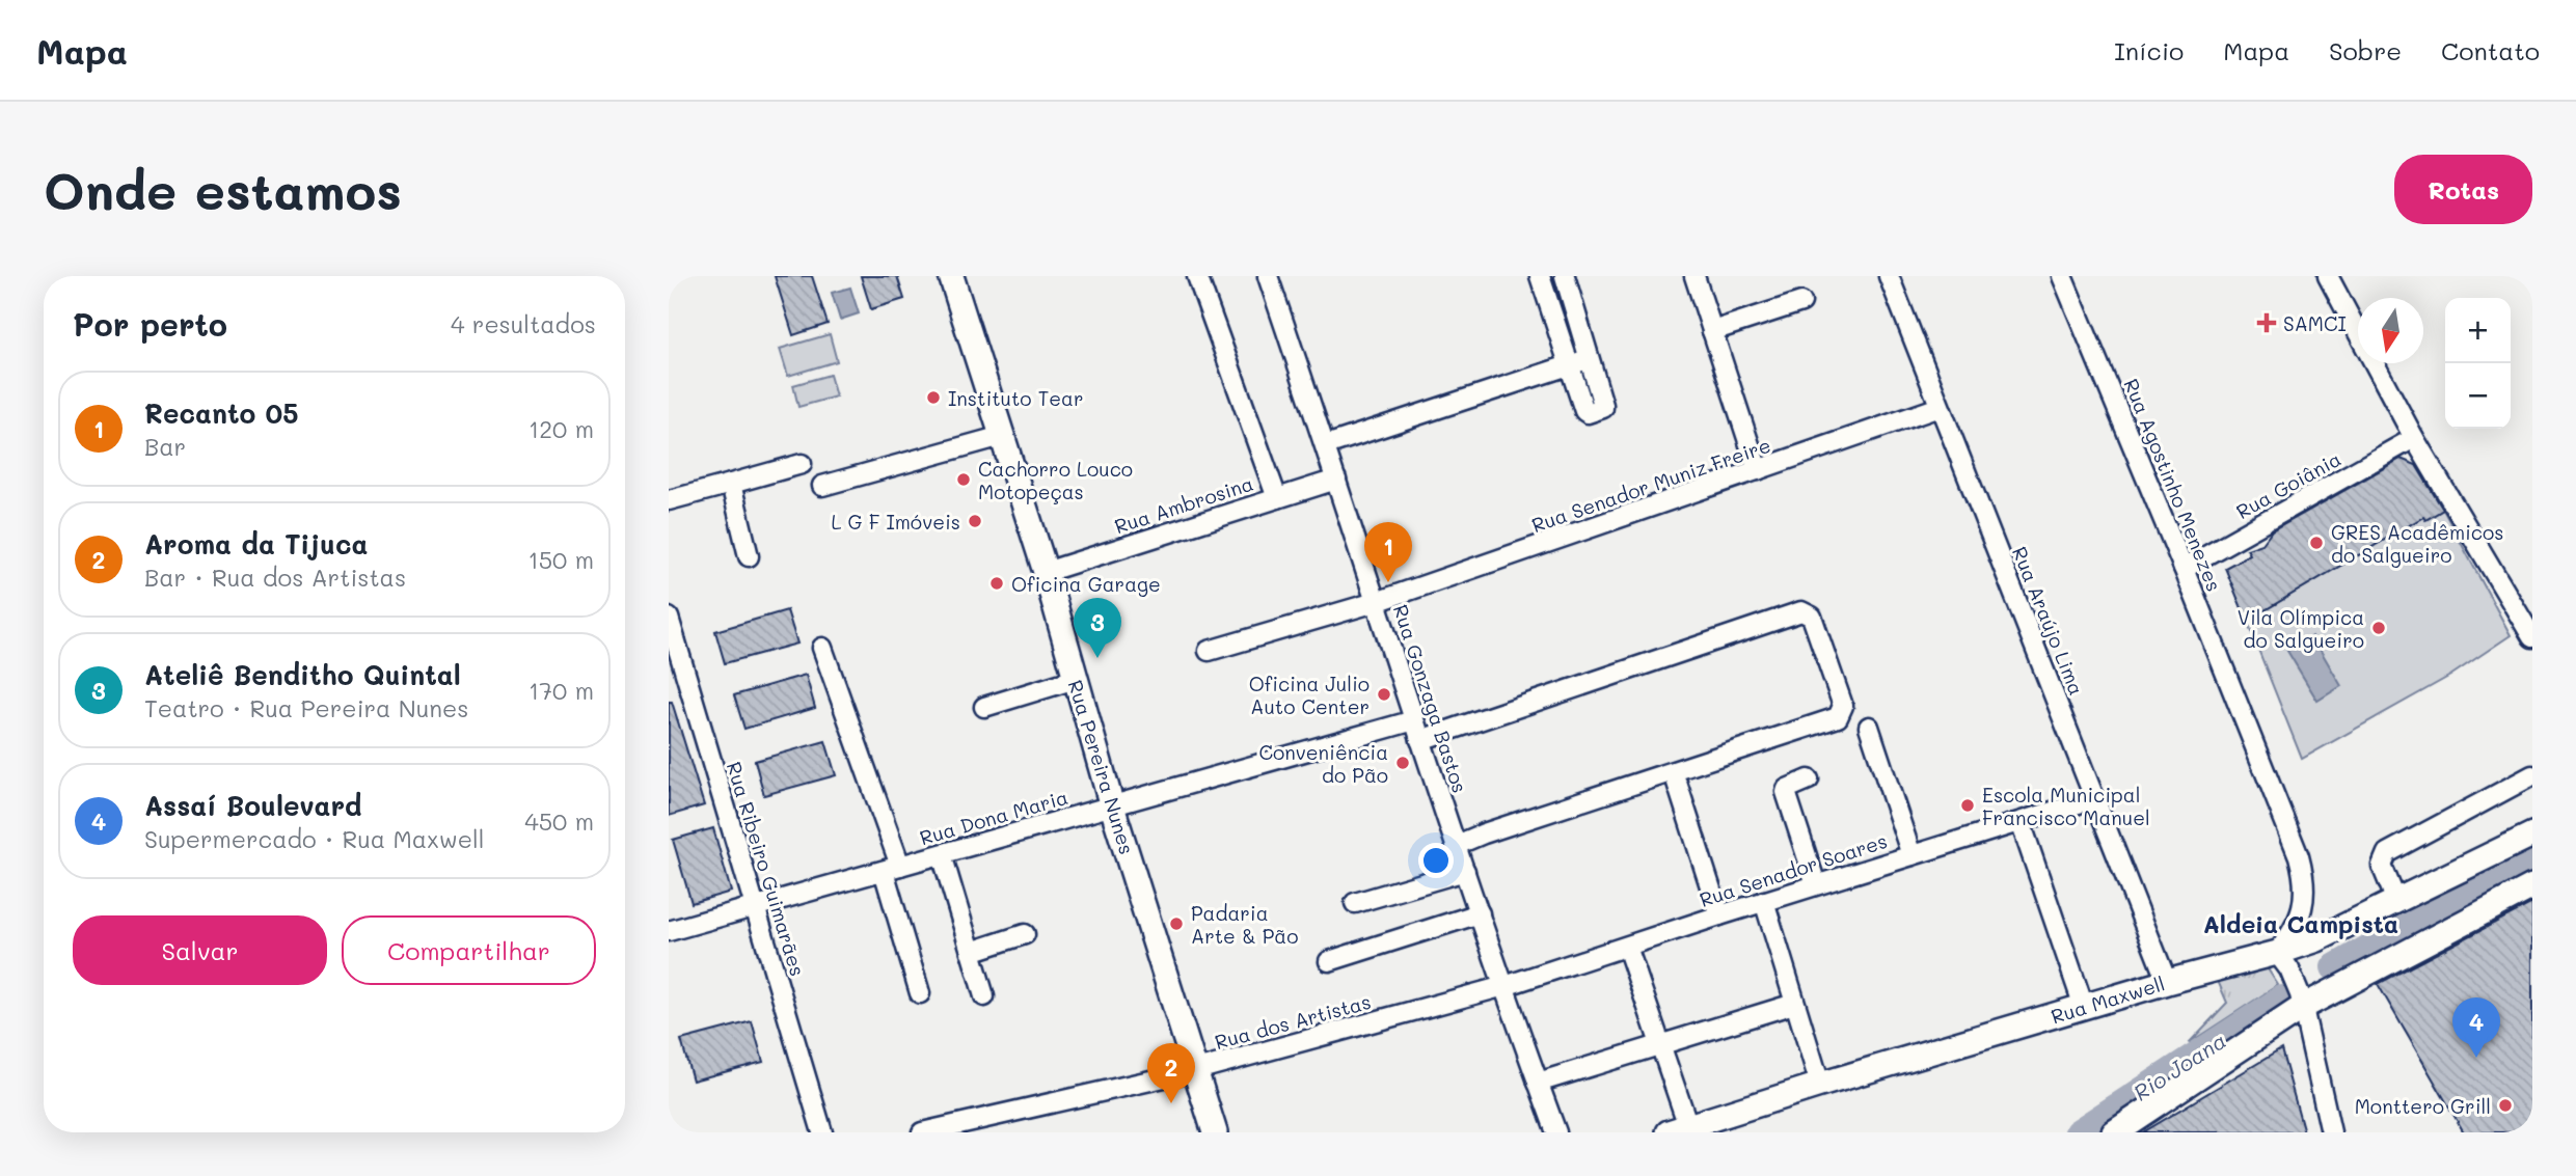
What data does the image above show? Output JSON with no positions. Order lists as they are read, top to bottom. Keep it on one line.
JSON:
{"streets":{"main road":["Rua Pereira Nunes","Rua Maxwell"],"street":["Rua Senador Muniz Freire","Rua Agostinho Menezes","Rua Goiânia","Rua Ambrosina","Rua Araújo Lima","Rua Gonzaga Bastos","Rua Dona Maria","Rua Ribeiro Guimarães","Rua Senador Soares","Rua dos Artistas"]},"crossings":[["Rua Senador Muniz Freire","Rua Araújo Lima"],["Rua Senador Muniz Freire","Rua Gonzaga Bastos"],["Rua Agostinho Menezes","Rua Goiânia"],["Rua Agostinho Menezes","Rua Maxwell"],["Rua Ambrosina","Rua Gonzaga Bastos"],["Rua Ambrosina","Rua Pereira Nunes"],["Rua Araújo Lima","Rua Senador Soares"],["Rua Araújo Lima","Rua Maxwell"],["Rua Gonzaga Bastos","Rua Dona Maria"],["Rua Gonzaga Bastos","Rua Senador Soares"],["Rua Gonzaga Bastos","Rua dos Artistas"],["Rua Pereira Nunes","Rua Dona Maria"],["Rua Pereira Nunes","Rua dos Artistas"],["Rua Dona Maria","Rua Ribeiro Guimarães"],["Rua Senador Soares","Rua dos Artistas"]],"districts":["Aldeia Campista"],"water":["Rio Joana"],"places":{"health":["SAMCI"],"other":["Instituto Tear","Cachorro Louco Motopeças","L G F Imóveis","GRES Acadêmicos do Salgueiro","Oficina Garage","Vila Olímpica do Salgueiro","Oficina Julio Auto Center","Conveniência do Pão","Escola Municipal Francisco Manuel","Padaria Arte & Pão","Monttero Grill"]},"north":"bottom","page":{"header":"Mapa","nav":["Início","Mapa","Sobre","Contato"],"buttons":["Rotas",["Salvar","Compartilhar"]],"title":"Onde estamos","heading":["Por perto","4 resultados"],"map_buttons":["+","−"],"list":[{"mark":"1","name":"Recanto 05","note":"Bar","value":"120 m"},{"mark":"2","name":"Aroma da Tijuca","note":"Bar · Rua dos Artistas","value":"150 m"},{"mark":"3","name":"Ateliê Benditho Quintal","note":"Teatro · Rua Pereira Nunes","value":"170 m"},{"mark":"4","name":"Assaí Boulevard","note":"Supermercado · Rua Maxwell","value":"450 m"}],"pins":["1","3","4","2"]}}
